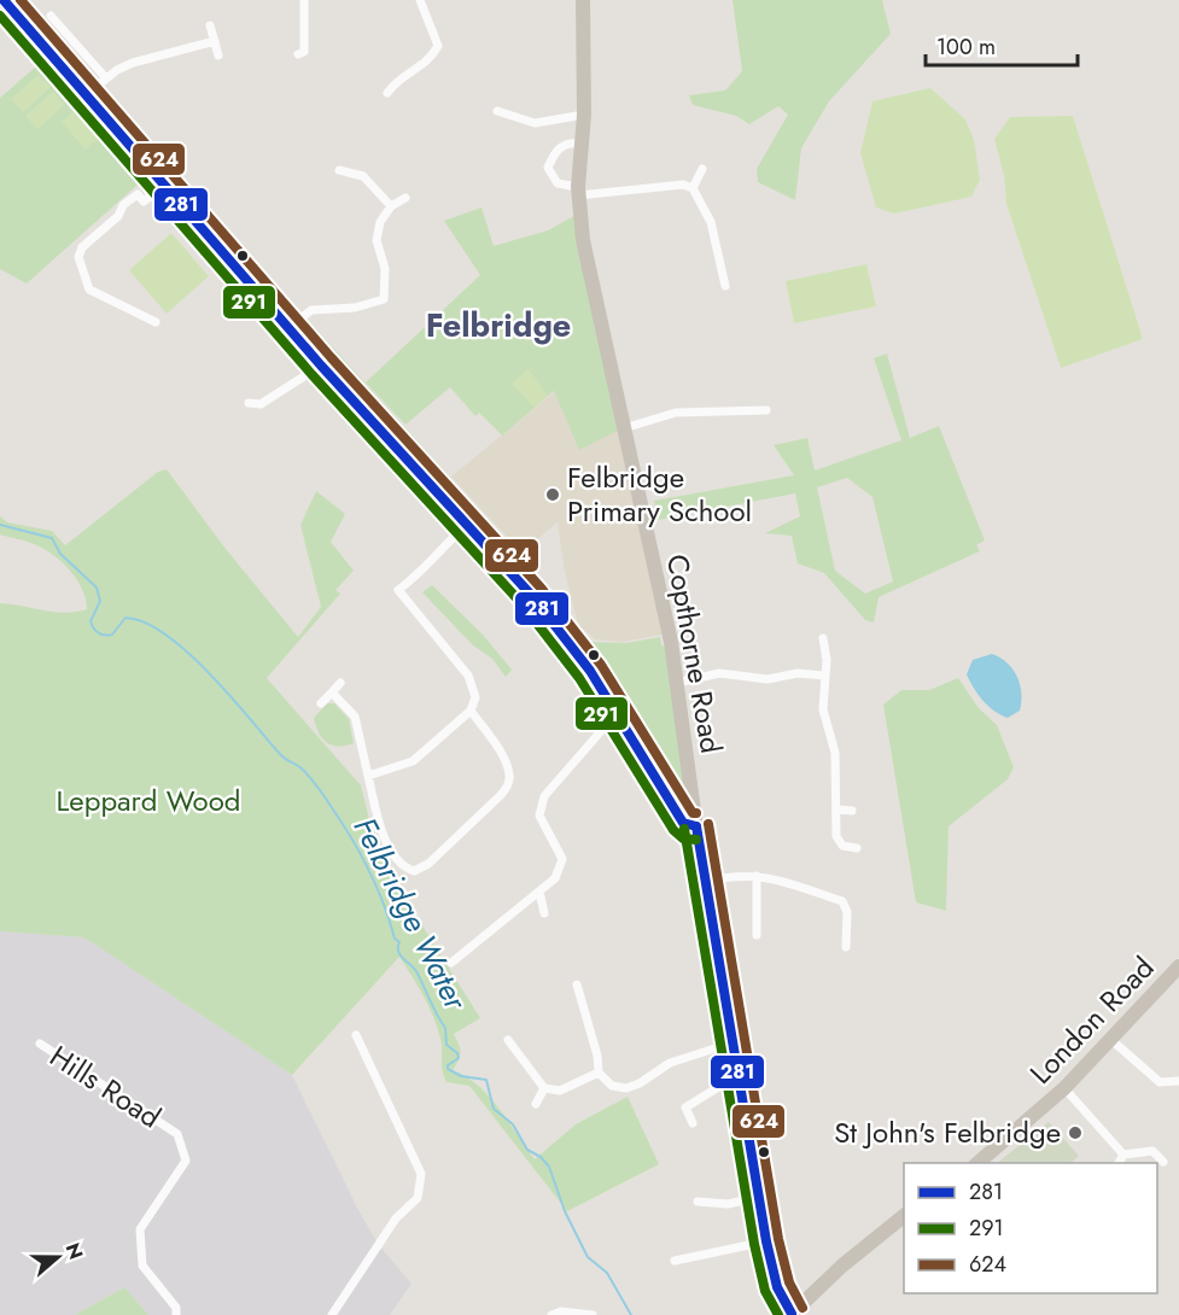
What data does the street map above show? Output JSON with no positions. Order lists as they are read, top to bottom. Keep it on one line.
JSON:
{"streets":{"highway":["Copthorne Road","London Road"],"street":["Hills Road"]},"districts":["Felbridge"],"water":["Felbridge Water"],"parks":["Leppard Wood"],"places":["Felbridge Primary School","St John's Felbridge"],"lines":["transit line 281","transit line 624","transit line 291"],"legend":["281","291","624"],"scale_bar":"100 m","north":"right"}
